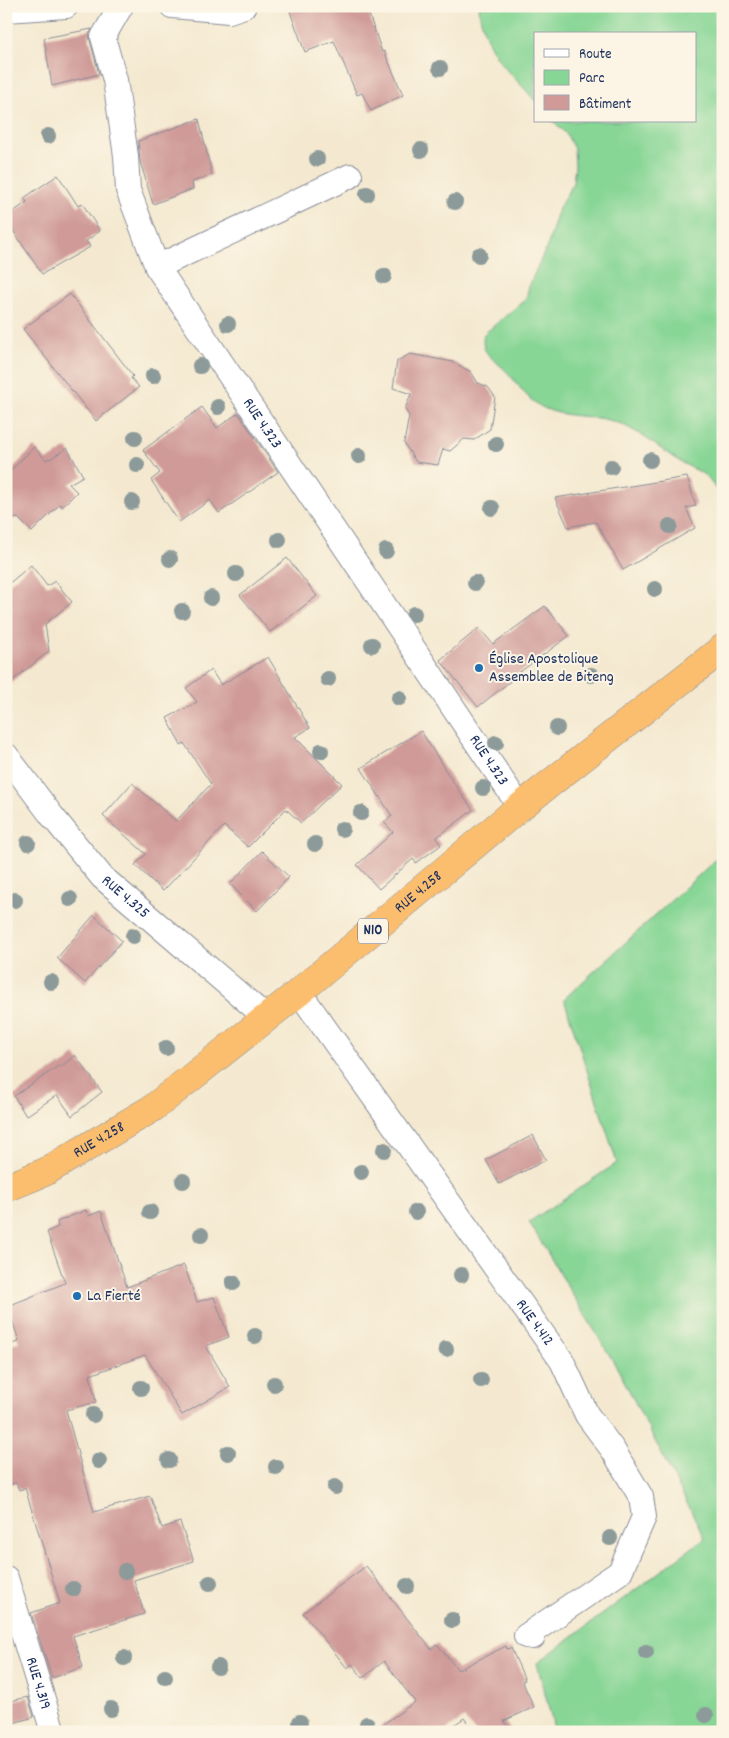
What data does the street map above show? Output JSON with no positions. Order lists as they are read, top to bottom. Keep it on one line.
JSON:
{"streets":{"highway":["RUE 4.258","N10"],"street":["RUE 4.323","RUE 4.325","RUE 4.412","RUE 4.319"]},"crossings":[["RUE 4.323","RUE 4.258"],["RUE 4.258","RUE 4.325"],["RUE 4.258","RUE 4.412"]],"places":["Église Apostolique Assemblee de Biteng","La Fierté"],"legend":["Route","Parc","Bâtiment"]}
